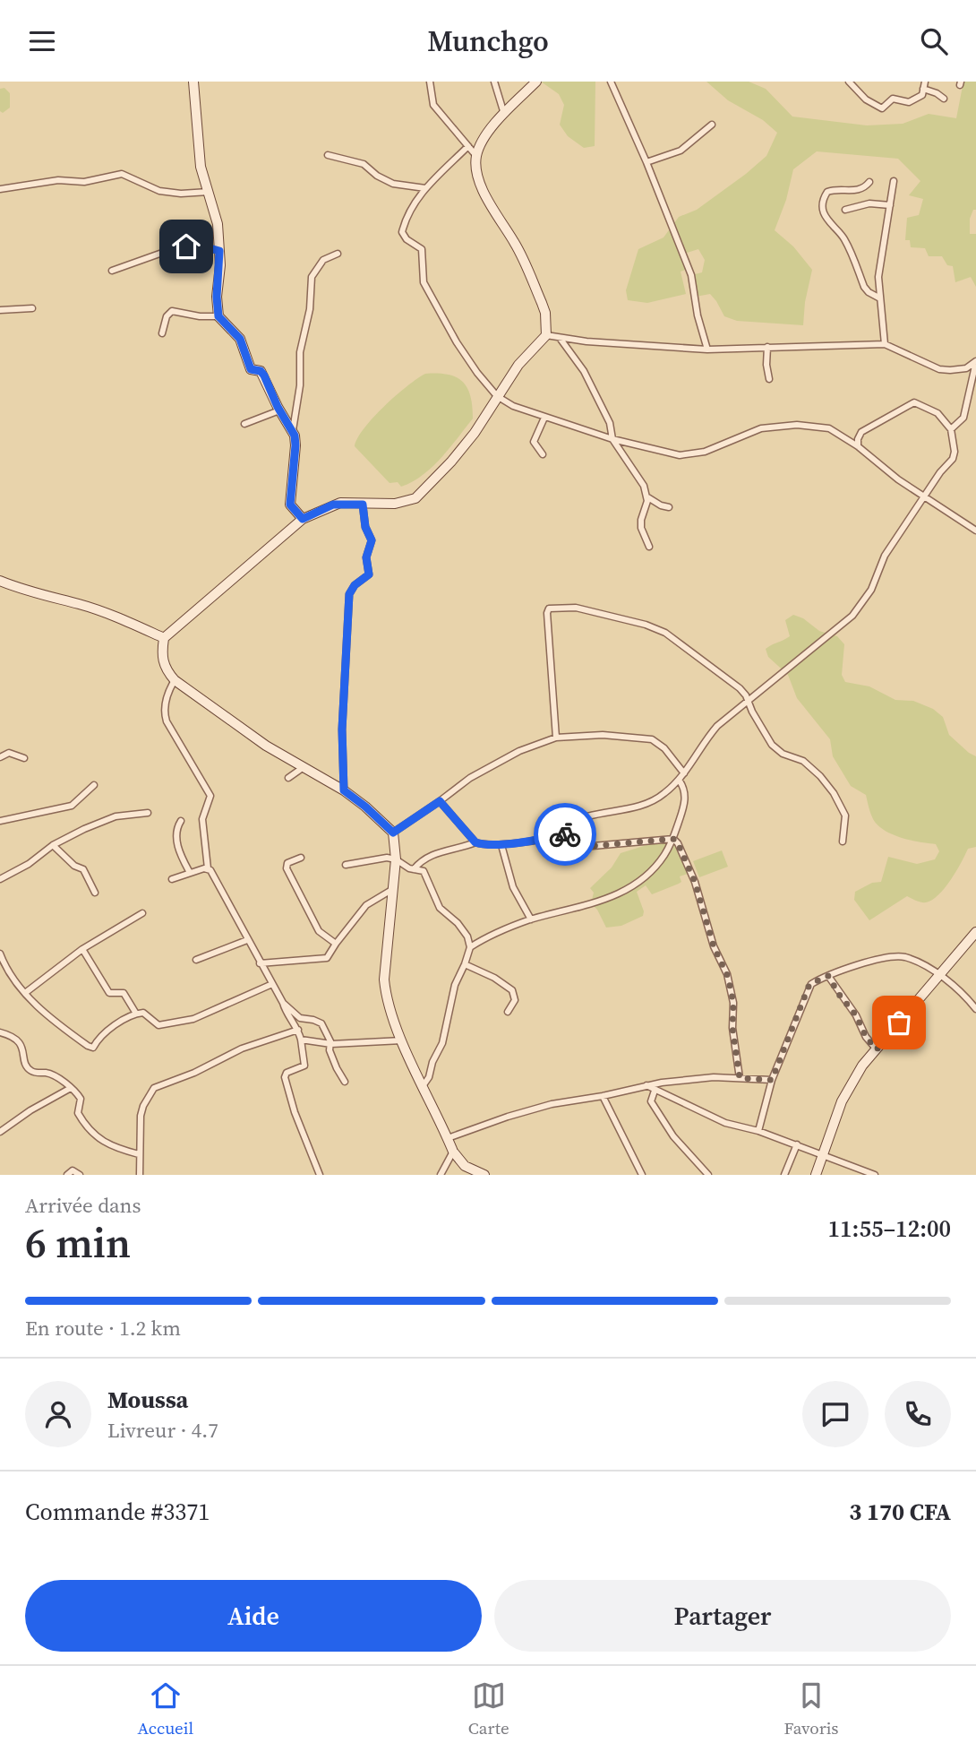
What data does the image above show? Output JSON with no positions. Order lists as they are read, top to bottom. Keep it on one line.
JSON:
{"page":{"header":"Munchgo","heading":["6 min","Arrivée dans","11:55–12:00"],"panel":["Moussa","Livreur · 4.7","Commande #3371","3 170 CFA"],"bar":"En route · 1.2 km","buttons":["Aide","Partager"],"tabs":["Accueil","Carte","Favoris"]}}
